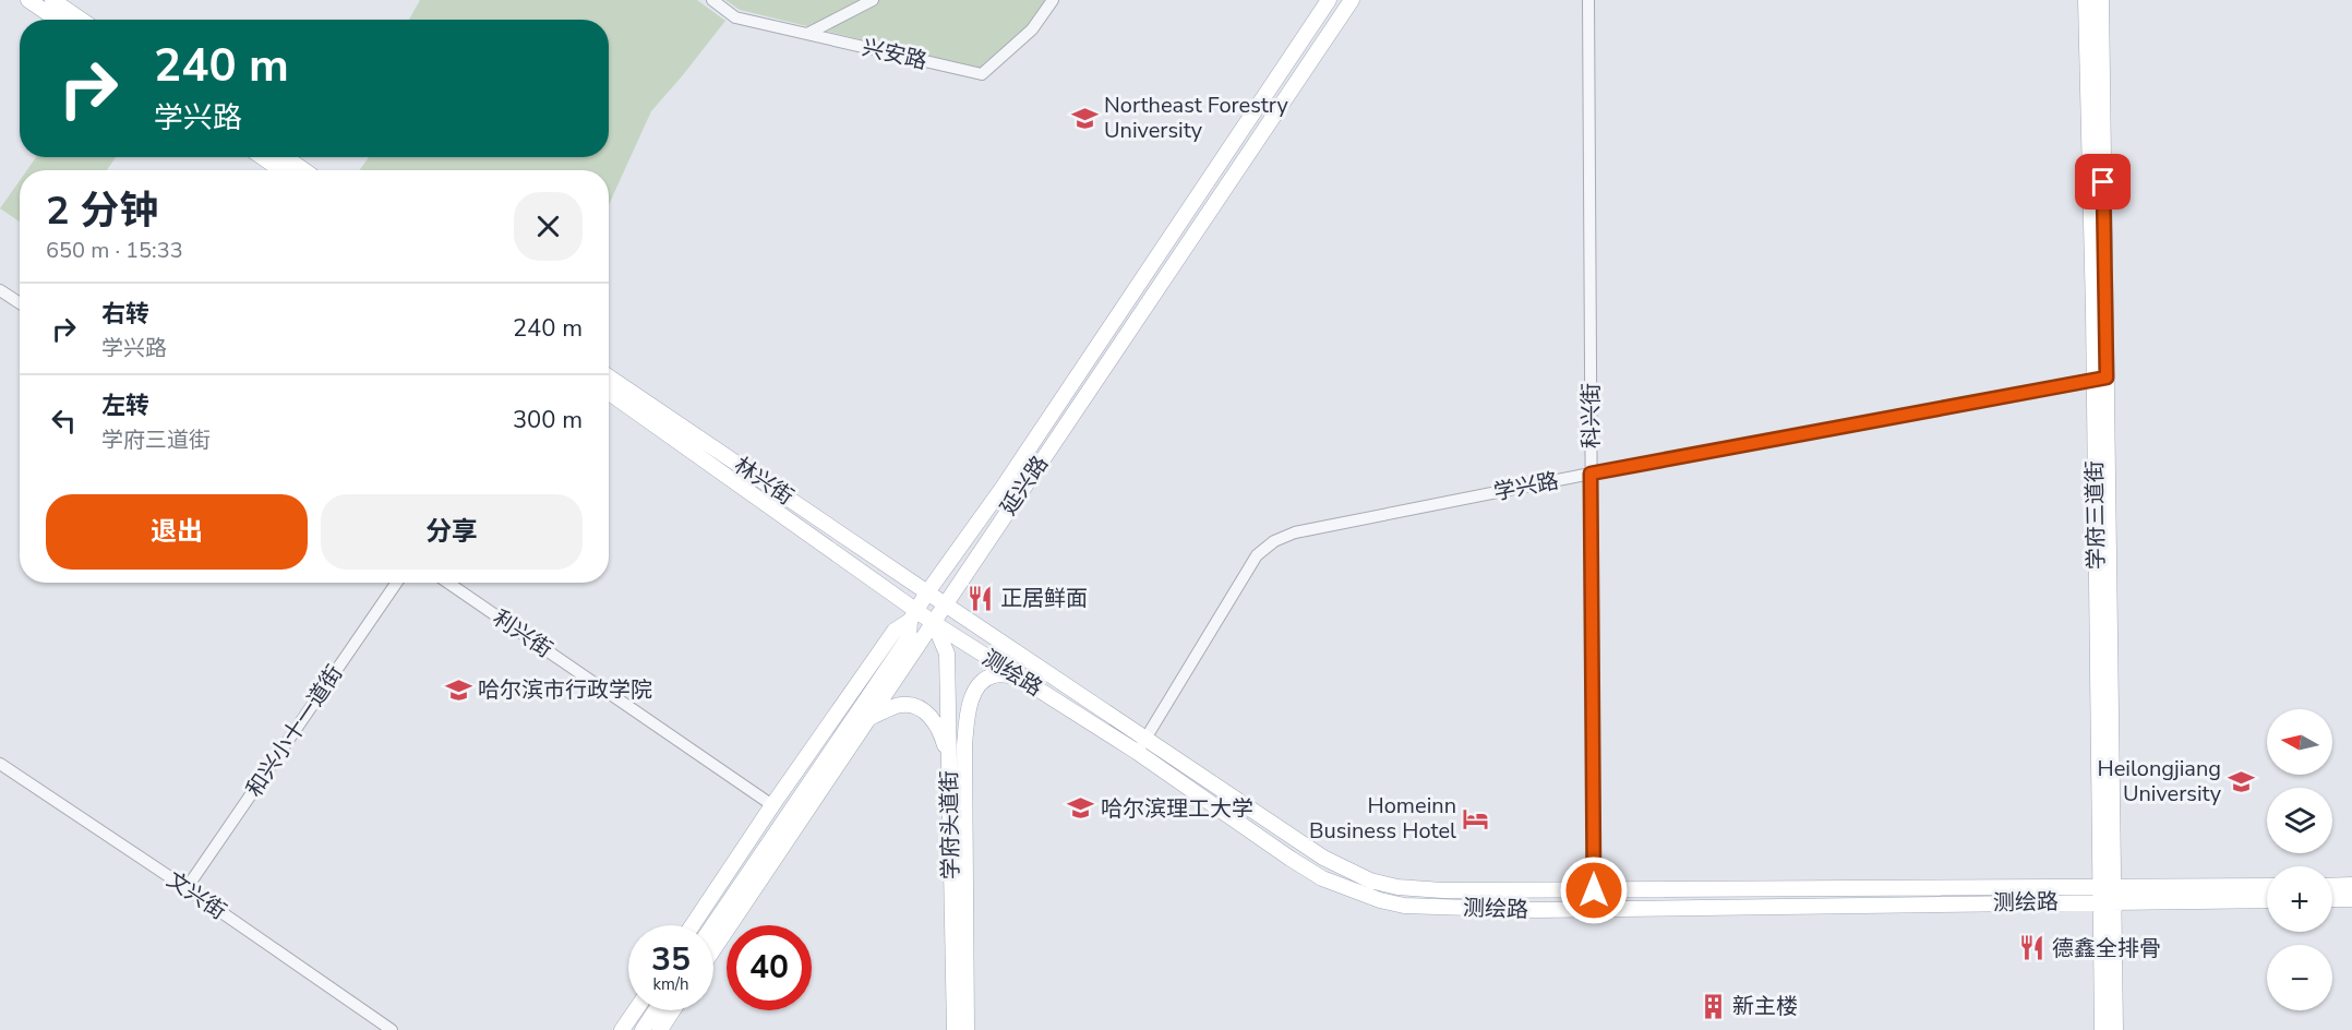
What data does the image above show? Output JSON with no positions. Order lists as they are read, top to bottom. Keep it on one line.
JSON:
{"streets":{"main road":["林兴街","延兴路","学府三道街","测绘路","学府头道街"],"street":["兴安路","科兴街","学兴路","利兴街","和兴小十一道街","文兴街"]},"crossings":[["科兴街","学兴路"],["科兴街","测绘路"],["林兴街","延兴路"],["林兴街","测绘路"],["延兴路","利兴街"],["延兴路","测绘路"],["延兴路","学府头道街"],["学兴路","学府三道街"],["学兴路","测绘路"],["学府三道街","测绘路"],["测绘路","学府头道街"],["和兴小十一道街","文兴街"]],"places":{"school or university":["Northeast Forestry University","哈尔滨市行政学院","Heilongjiang University","哈尔滨理工大学"],"restaurant":["正居鲜面","德鑫全排骨"],"hotel":["Homeinn Business Hotel"],"building":["新主楼"]},"north":"left","page":{"turn":["240 m","学兴路"],"heading":["2 分钟","650 m · 15:33"],"list":[{"name":"右转","note":"学兴路","value":"240 m"},{"name":"左转","note":"学府三道街","value":"300 m"}],"buttons":["退出","分享"],"map_buttons":["+","−"],"speed":"35 km/h","limit":"40"}}
